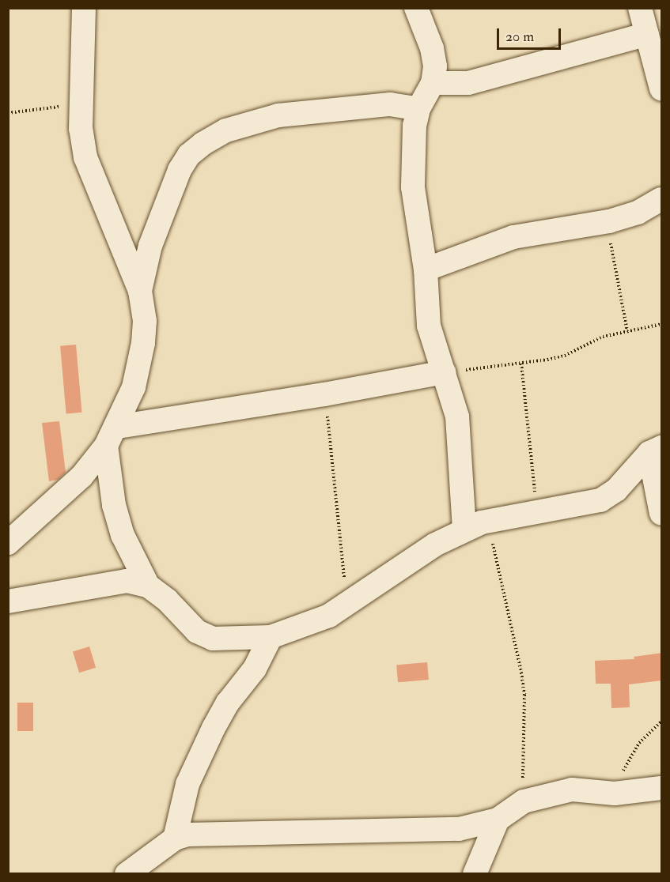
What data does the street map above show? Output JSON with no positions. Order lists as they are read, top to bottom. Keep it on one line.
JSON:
{"scale_bar":"20 m"}
